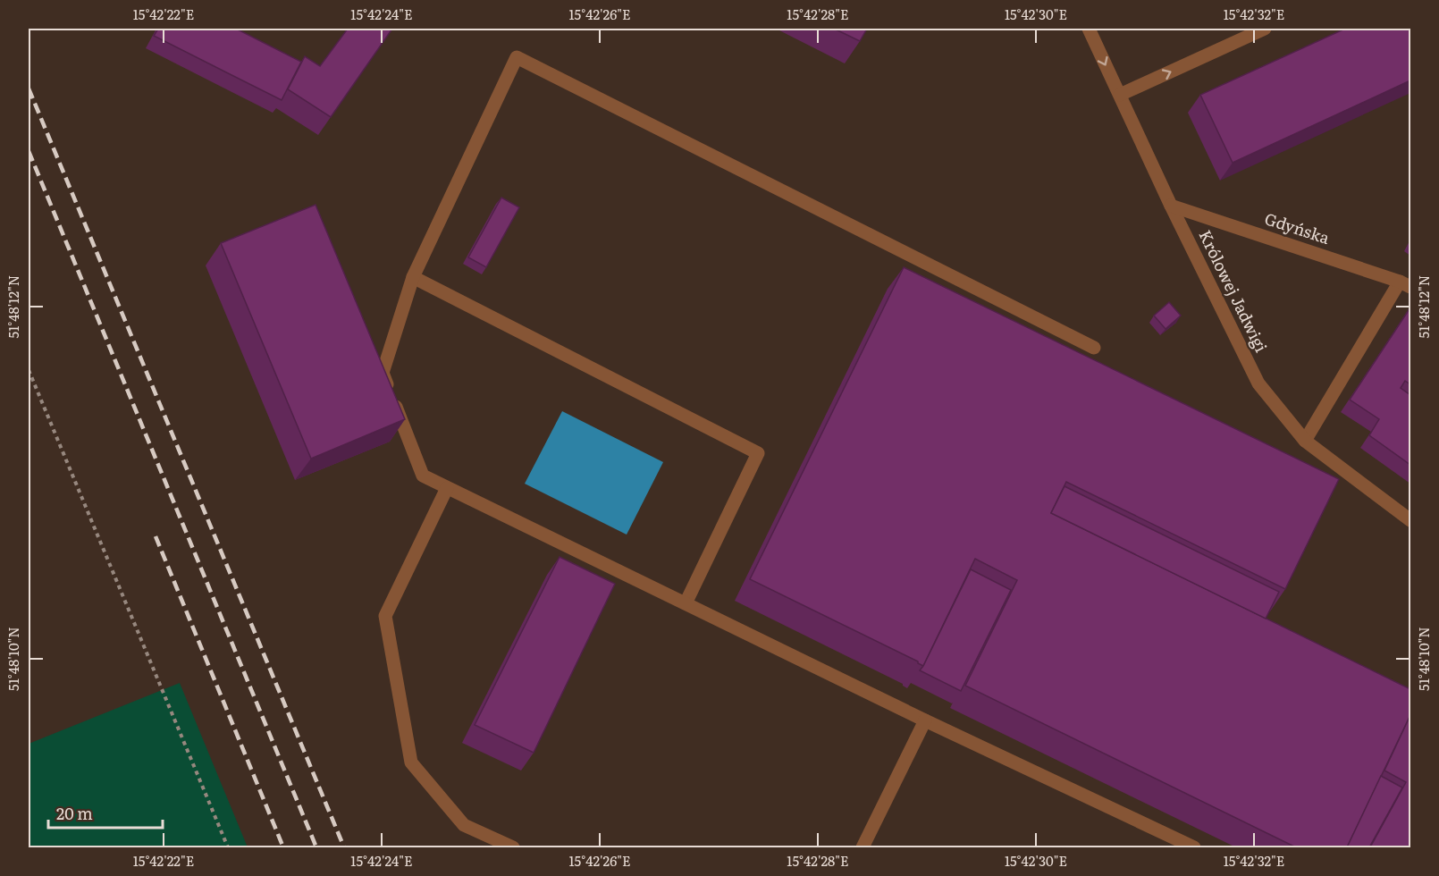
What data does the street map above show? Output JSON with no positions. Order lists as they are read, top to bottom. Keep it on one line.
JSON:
{"streets":{"street":["Gdyńska","Królowej Jadwigi"]},"crossings":[["Gdyńska","Królowej Jadwigi"]],"scale_bar":"20 m","coordinates":["15°42'22\"E","15°42'24\"E","15°42'26\"E","15°42'28\"E","15°42'30\"E","15°42'32\"E","51°48'12\"N","51°48'10\"N"]}
